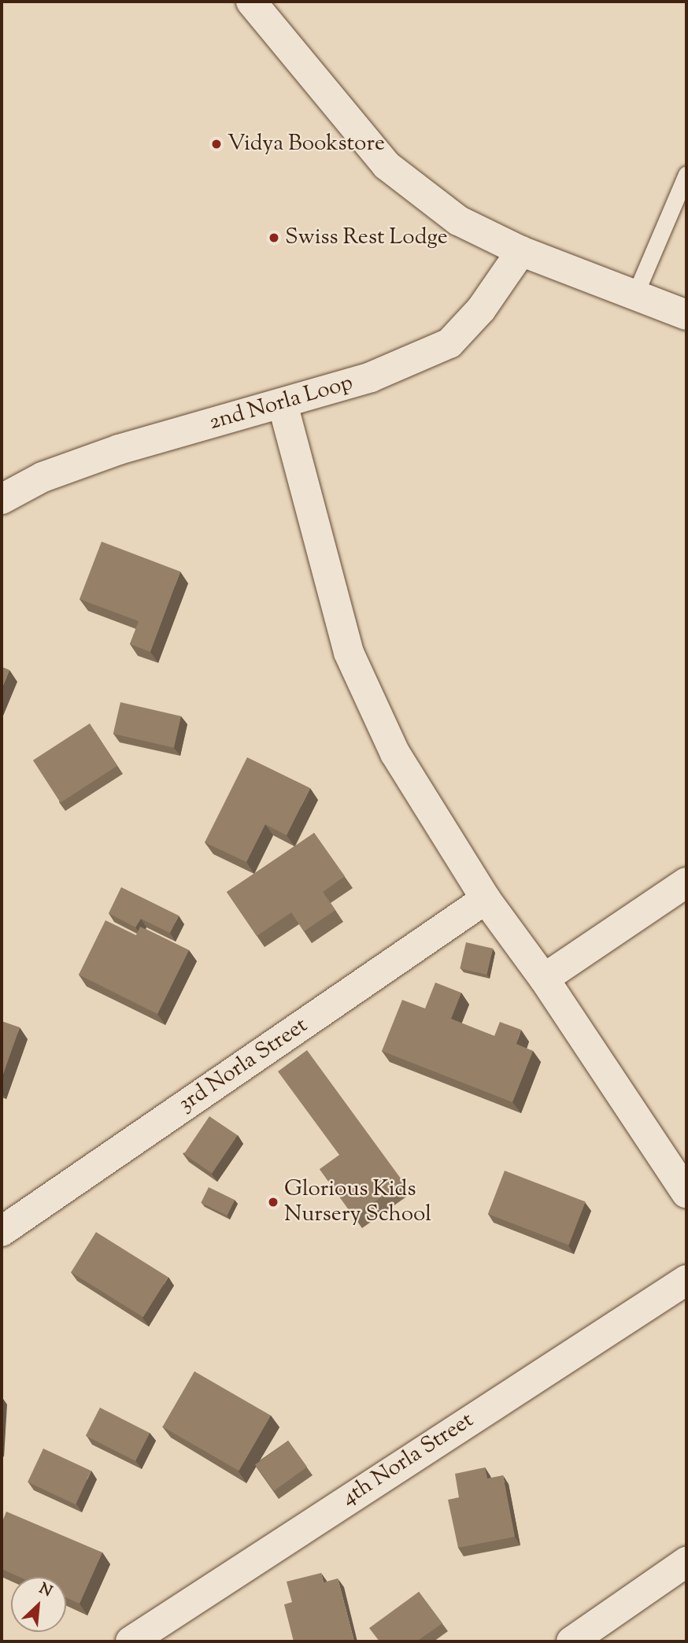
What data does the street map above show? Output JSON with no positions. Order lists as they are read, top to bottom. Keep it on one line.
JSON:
{"streets":{"street":["2nd Norla Loop","3rd Norla Street","4th Norla Street"]},"places":["Vidya Bookstore","Swiss Rest Lodge","Glorious Kids Nursery School"],"north":"top right"}
